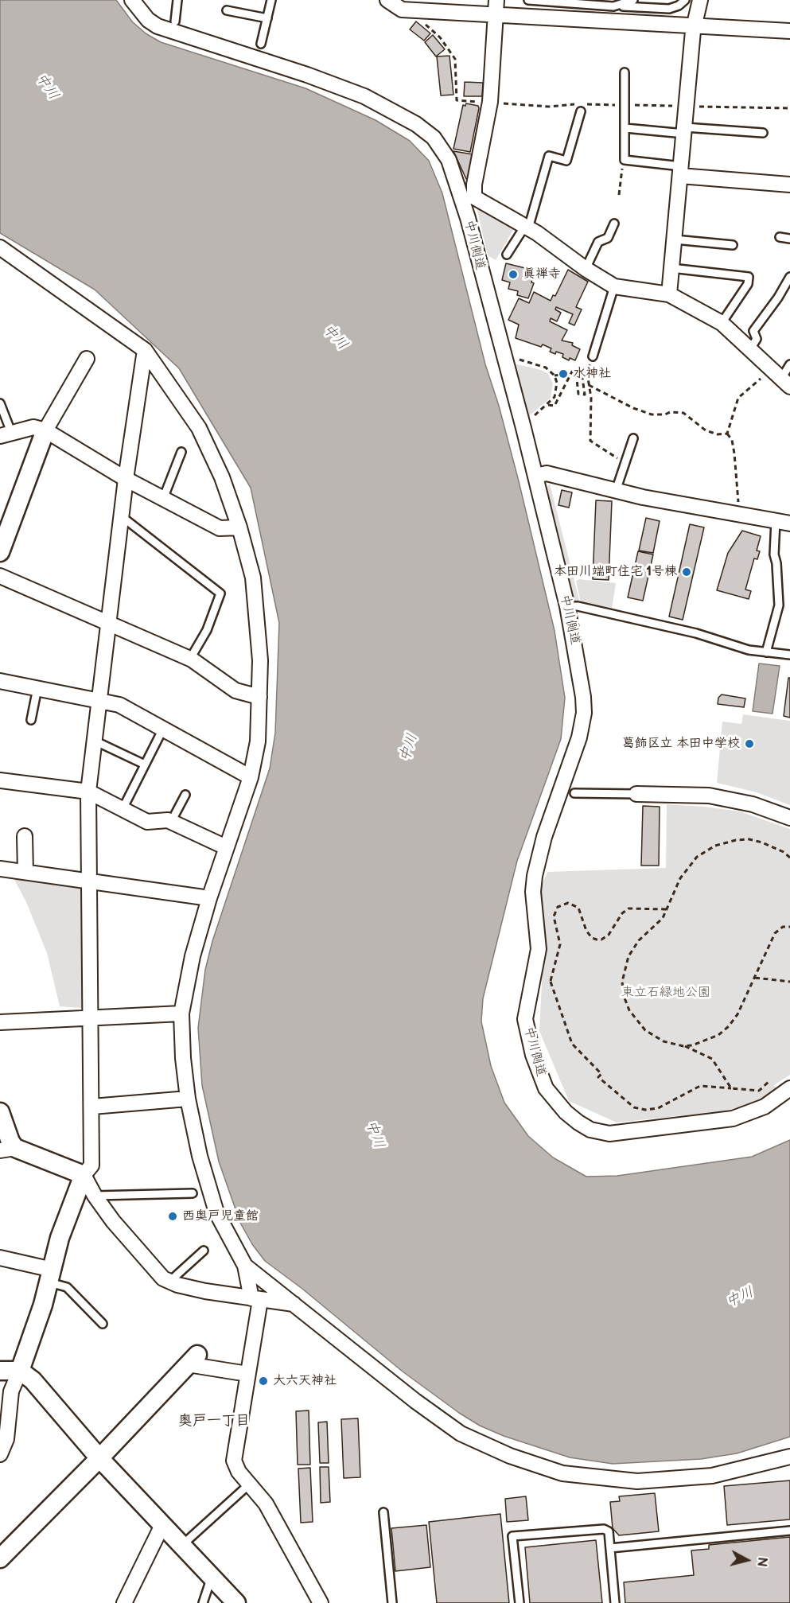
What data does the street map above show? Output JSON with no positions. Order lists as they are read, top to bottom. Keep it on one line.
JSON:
{"streets":{"street":["中川側道"]},"districts":["奥戸一丁目"],"water":["中川"],"parks":["東立石緑地公園"],"places":["眞禅寺","水神社","本田川端町住宅 1号棟","葛飾区立 本田中学校","西奥戸児童館","大六天神社"],"north":"right"}
